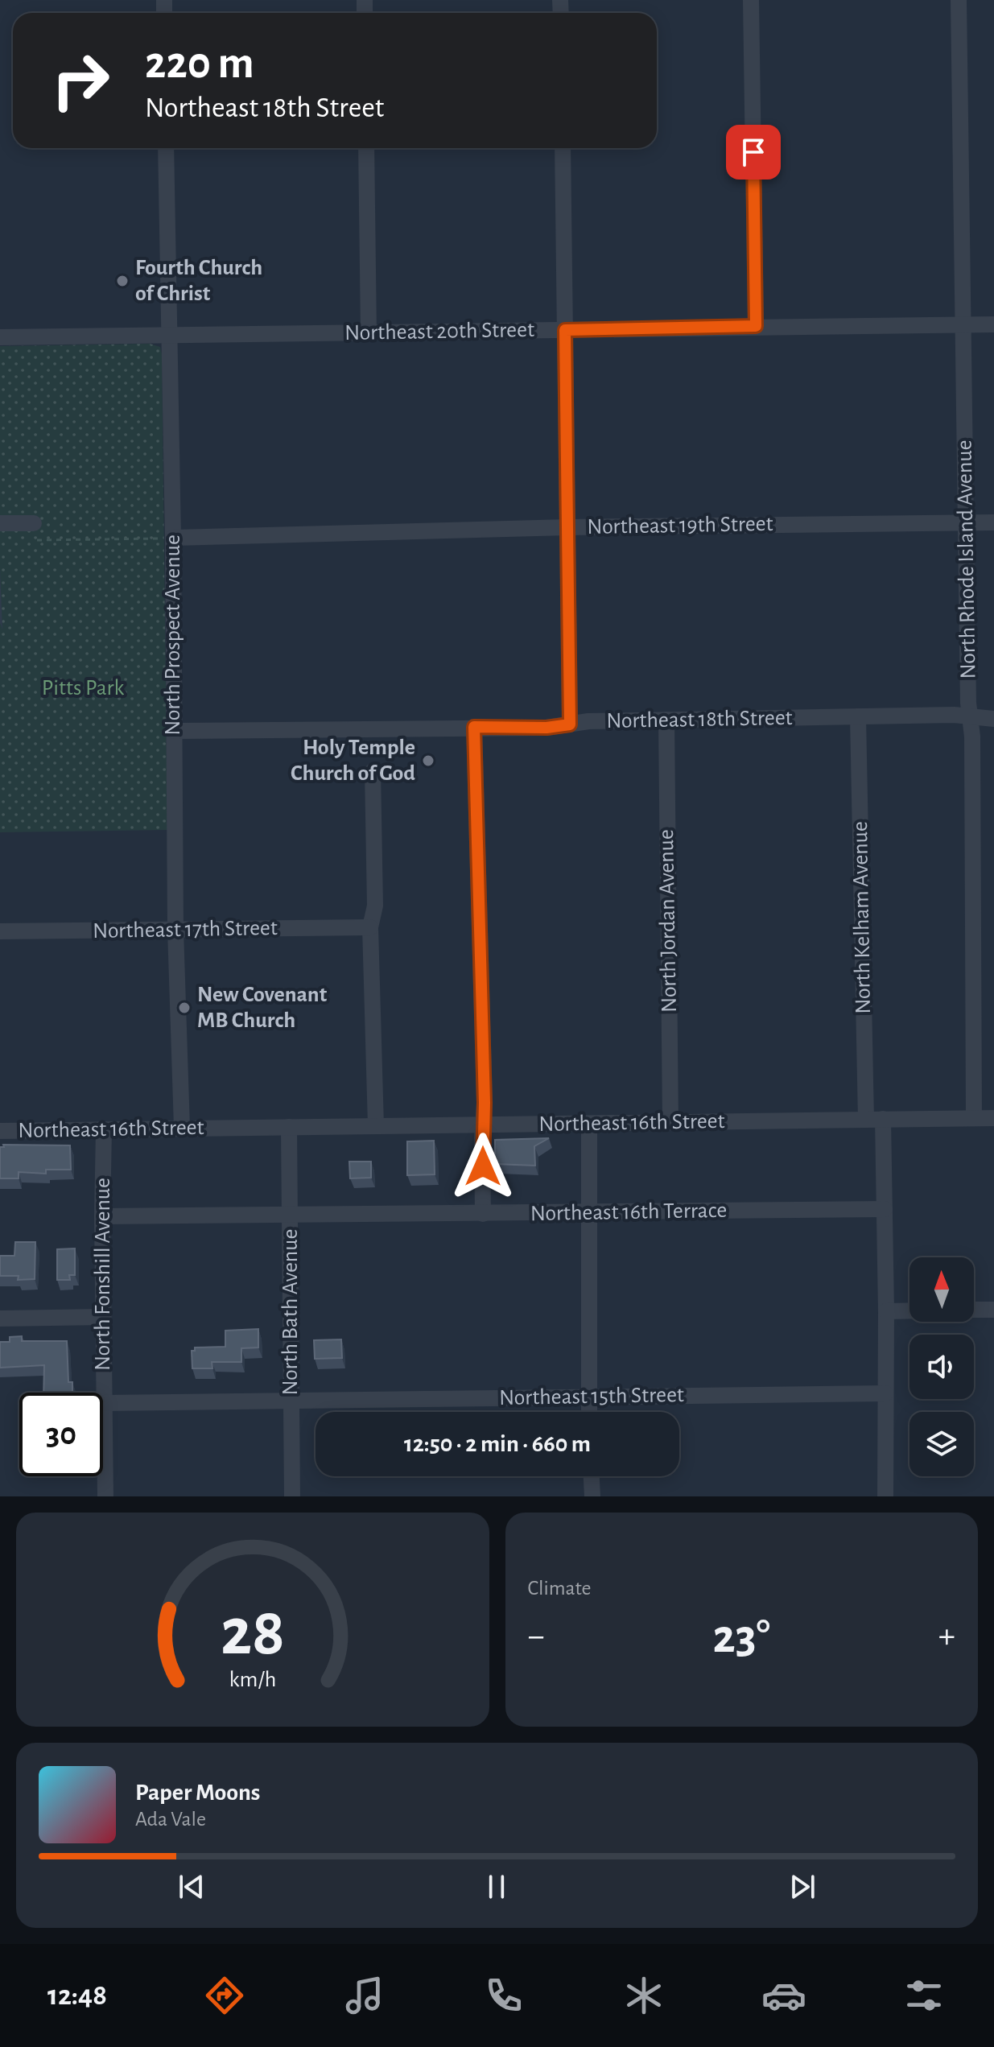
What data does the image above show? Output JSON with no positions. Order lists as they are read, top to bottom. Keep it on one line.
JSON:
{"streets":{"street":["Northeast 20th Street","Northeast 19th Street","North Rhode Island Avenue","North Prospect Avenue","Northeast 18th Street","North Kelham Avenue","North Jordan Avenue","Northeast 17th Street","Northeast 16th Street","Northeast 16th Terrace","North Fonshill Avenue","North Bath Avenue","Northeast 15th Street"]},"crossings":[["Northeast 20th Street","North Rhode Island Avenue"],["Northeast 20th Street","North Prospect Avenue"],["Northeast 19th Street","North Rhode Island Avenue"],["Northeast 19th Street","North Prospect Avenue"],["North Rhode Island Avenue","Northeast 18th Street"],["North Rhode Island Avenue","Northeast 16th Street"],["North Prospect Avenue","Northeast 18th Street"],["North Prospect Avenue","Northeast 17th Street"],["North Prospect Avenue","Northeast 16th Street"],["Northeast 18th Street","North Kelham Avenue"],["Northeast 18th Street","North Jordan Avenue"],["North Kelham Avenue","Northeast 16th Street"],["North Jordan Avenue","Northeast 16th Street"],["Northeast 16th Street","North Fonshill Avenue"],["Northeast 16th Street","North Bath Avenue"],["Northeast 16th Terrace","North Fonshill Avenue"],["Northeast 16th Terrace","North Bath Avenue"],["North Fonshill Avenue","Northeast 15th Street"],["North Bath Avenue","Northeast 15th Street"]],"parks":["Pitts Park"],"places":["Fourth Church of Christ","Holy Temple Church of God","New Covenant MB Church"],"north":"top","page":{"turn":["220 m","Northeast 18th Street"],"limit":"30","trip":"12:50 · 2 min · 660 m","tile":"Climate","heat":["−","23°","+"],"song":["Paper Moons","Ada Vale"],"tabs":"12:48","gauge":["28","km/h"]}}
